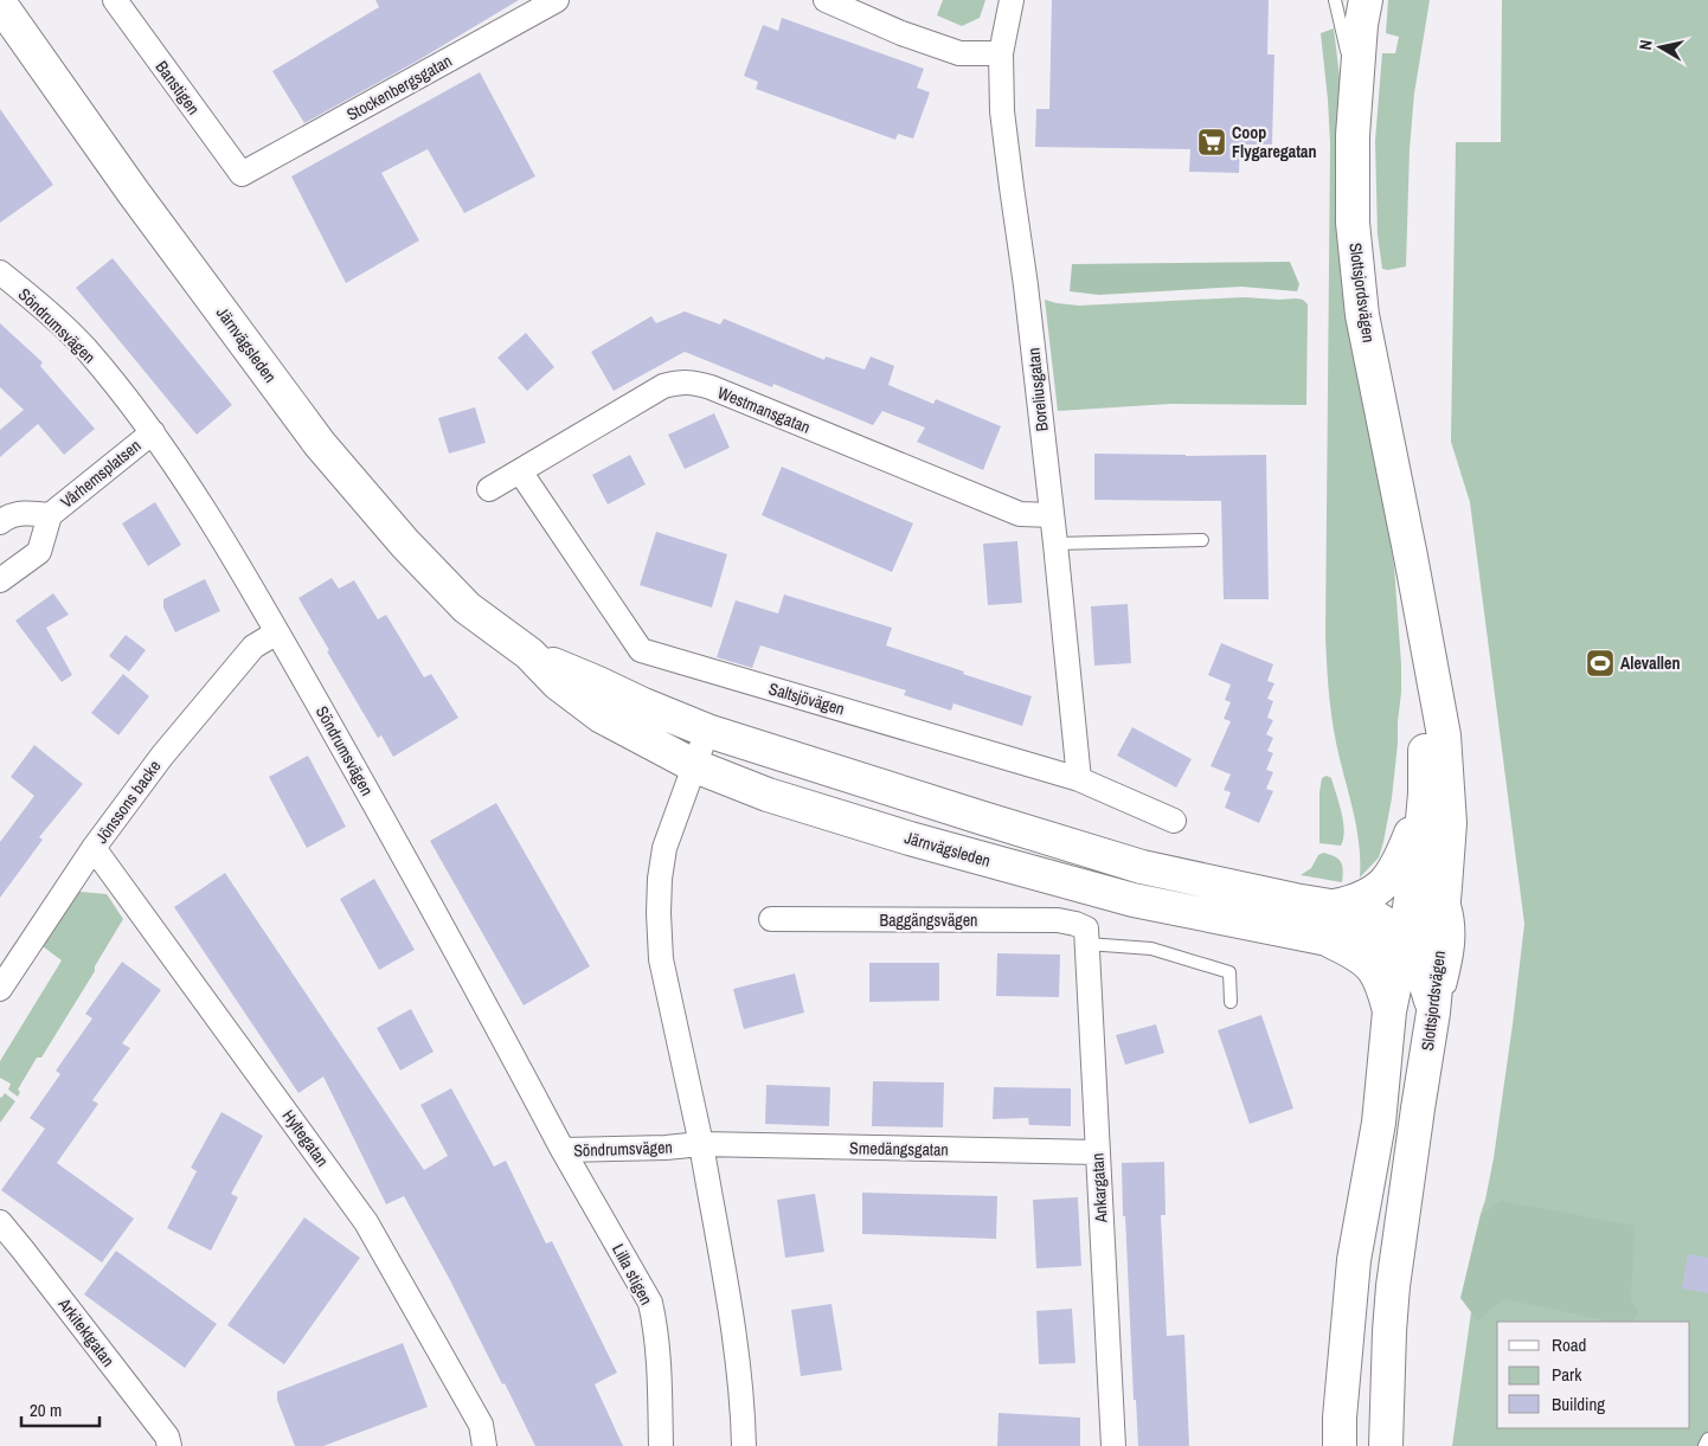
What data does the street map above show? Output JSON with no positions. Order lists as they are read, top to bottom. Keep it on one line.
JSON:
{"streets":{"main road":["Slottsjordsvägen","Järnvägsleden"],"street":["Banstigen","Stockenbergsgatan","Söndrumsvägen","Boreliusgatan","Westmansgatan","Vårhemsplatsen","Saltsjövägen","Jönssons backe","Baggängsvägen","Hyltegatan","Smedängsgatan","Ankargatan","Lilla stigen","Arkitektgatan"]},"crossings":[["Banstigen","Stockenbergsgatan"],["Slottsjordsvägen","Järnvägsleden"],["Söndrumsvägen","Vårhemsplatsen"],["Söndrumsvägen","Jönssons backe"],["Söndrumsvägen","Smedängsgatan"],["Söndrumsvägen","Lilla stigen"],["Boreliusgatan","Westmansgatan"],["Boreliusgatan","Saltsjövägen"],["Westmansgatan","Saltsjövägen"],["Jönssons backe","Hyltegatan"],["Baggängsvägen","Ankargatan"],["Smedängsgatan","Ankargatan"]],"places":{"supermarket":["Coop Flygaregatan"],"sports":["Alevallen"]},"legend":["Road","Park","Building"],"scale_bar":"20 m","north":"left"}
